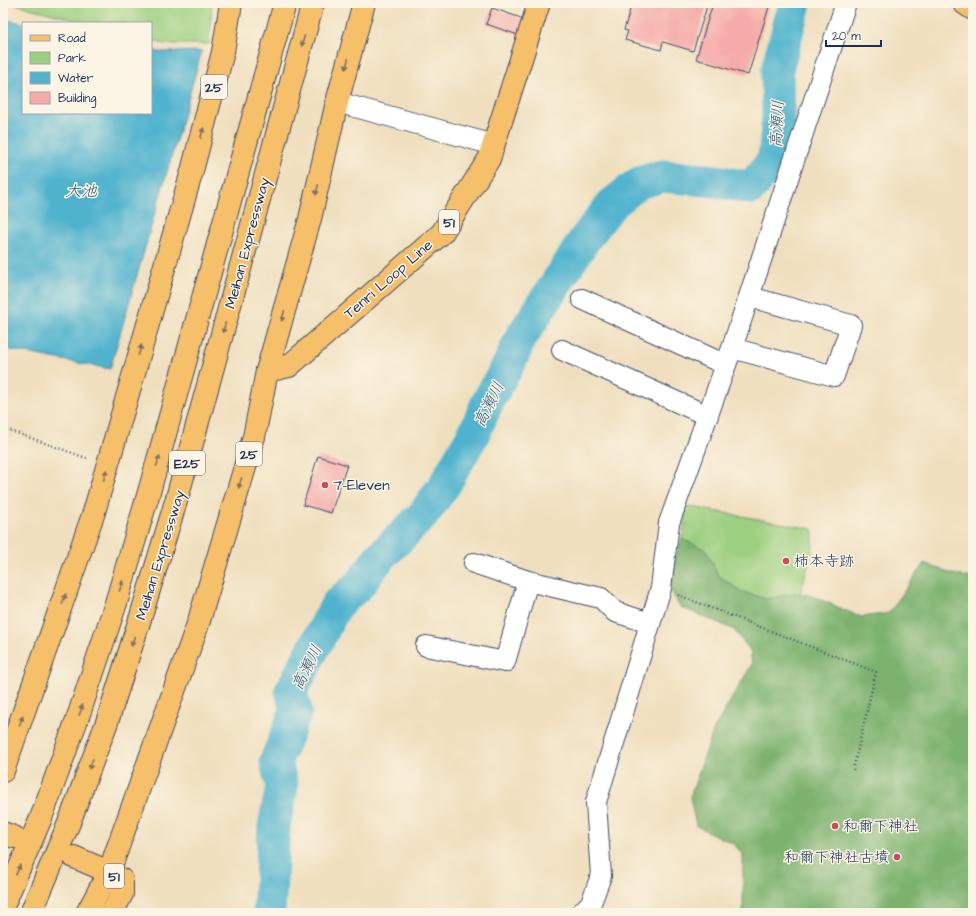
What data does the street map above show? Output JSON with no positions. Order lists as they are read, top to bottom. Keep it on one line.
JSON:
{"streets":{"main road":["25","51","Meihan Expressway","Tenri Loop Line","E25"]},"crossings":[["25","51"],["25","Tenri Loop Line"]],"water":["高瀬川","大池"],"places":["7-Eleven","柿本寺跡","和爾下神社","和爾下神社古墳"],"legend":["Road","Park","Water","Building"],"scale_bar":"20 m"}
